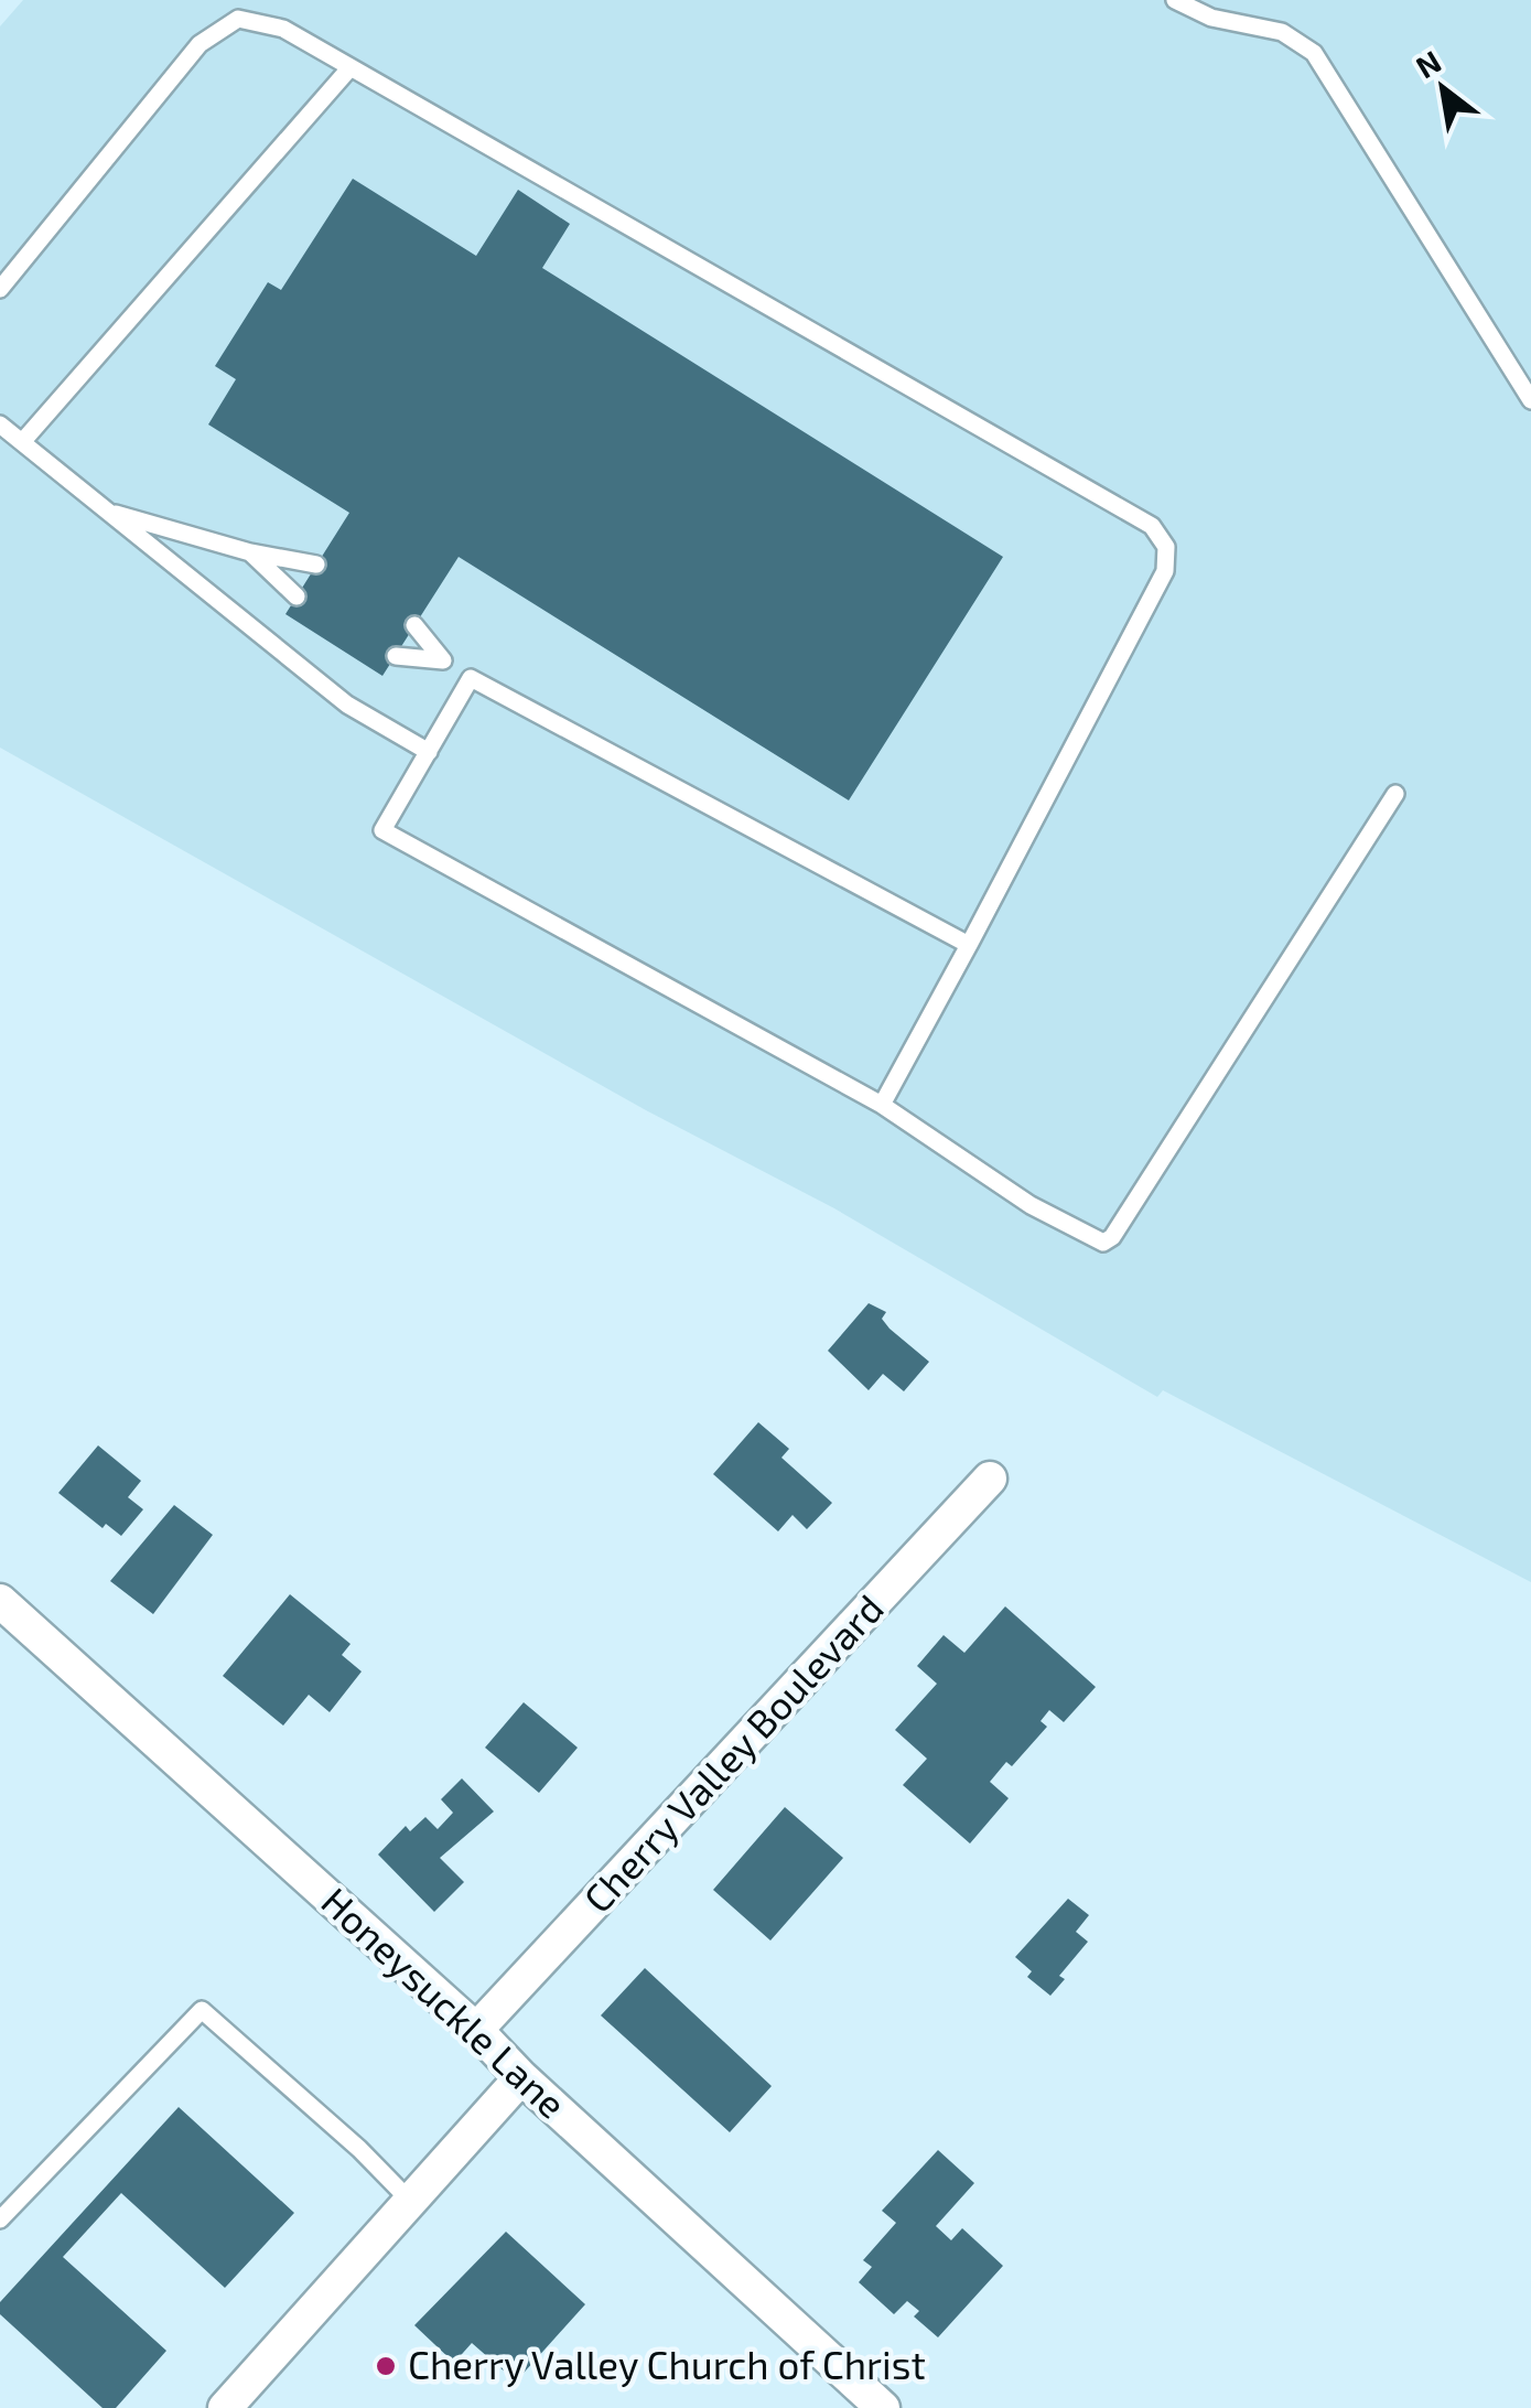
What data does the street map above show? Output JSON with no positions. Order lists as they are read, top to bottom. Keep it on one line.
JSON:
{"streets":{"street":["Cherry Valley Boulevard","Honeysuckle Lane"]},"crossings":[["Cherry Valley Boulevard","Honeysuckle Lane"]],"places":["Cherry Valley Church of Christ"],"north":"top left"}
